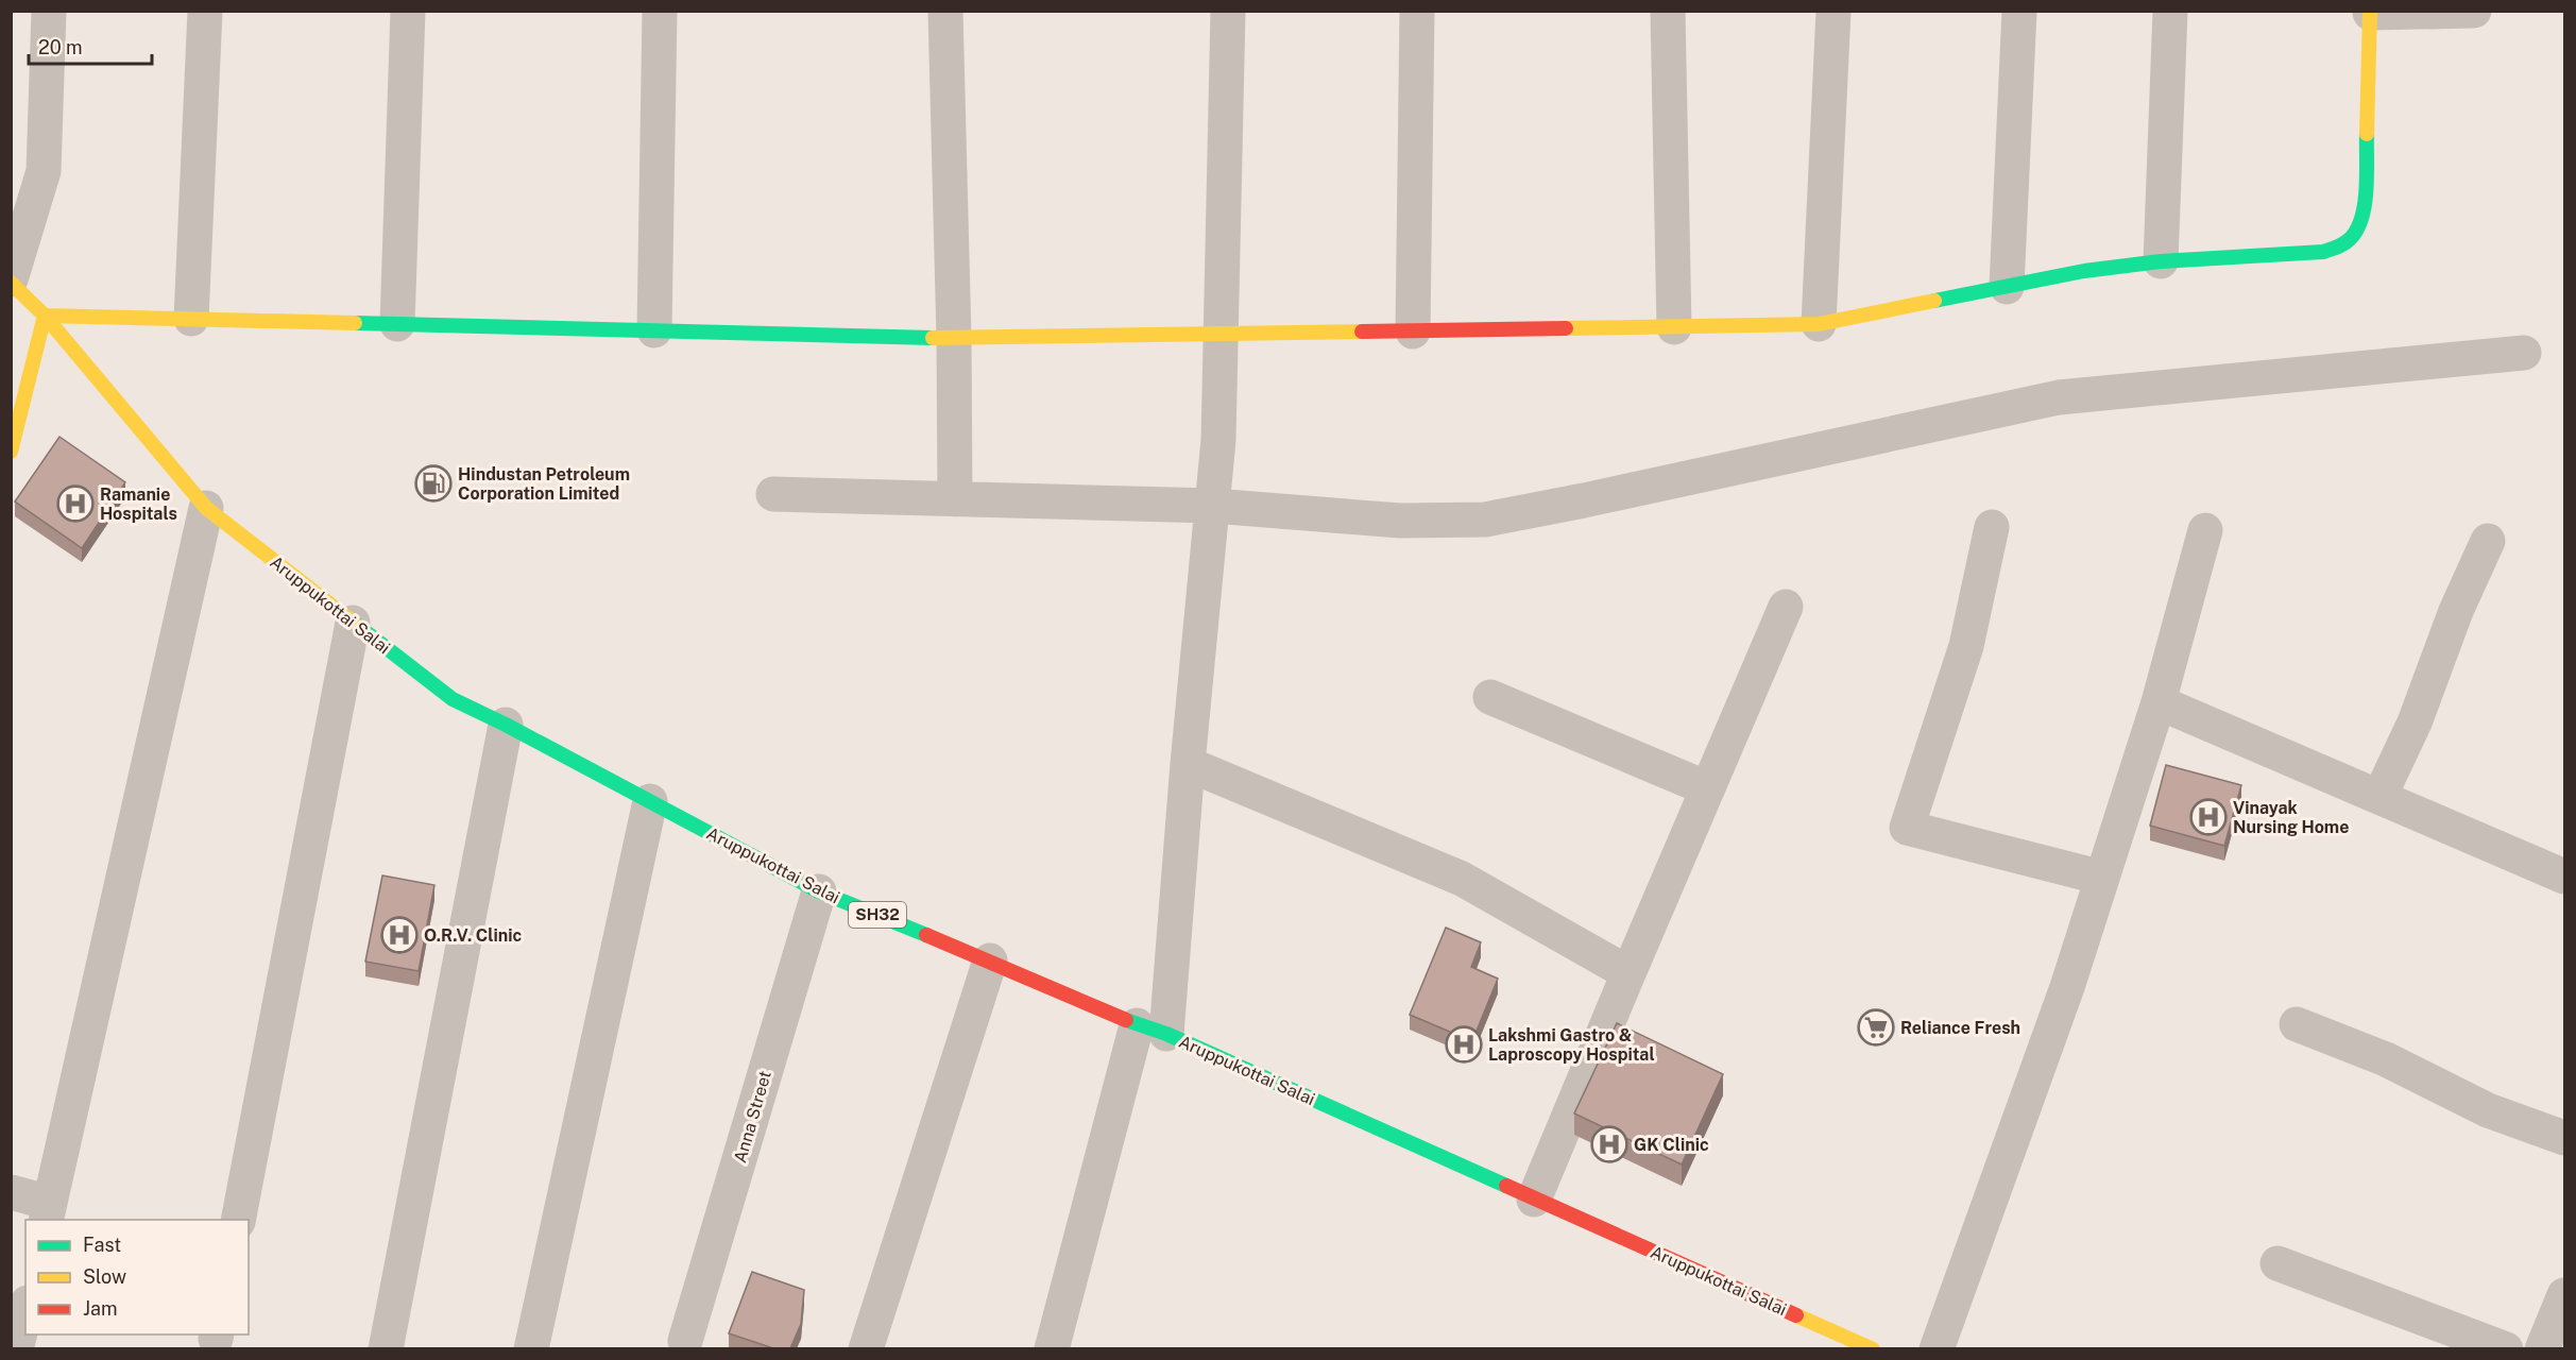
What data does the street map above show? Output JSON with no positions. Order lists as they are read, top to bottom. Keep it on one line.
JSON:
{"streets":{"street":["Aruppukottai Salai","SH32","Anna Street"]},"crossings":[["Aruppukottai Salai","Anna Street"]],"places":{"fuel station":["Hindustan Petroleum Corporation Limited"],"hospital":["Ramanie Hospitals","Vinayak Nursing Home","O.R.V. Clinic","Lakshmi Gastro & Laproscopy Hospital","GK Clinic"],"supermarket":["Reliance Fresh"]},"legend":["Fast","Slow","Jam"],"scale_bar":"20 m"}
